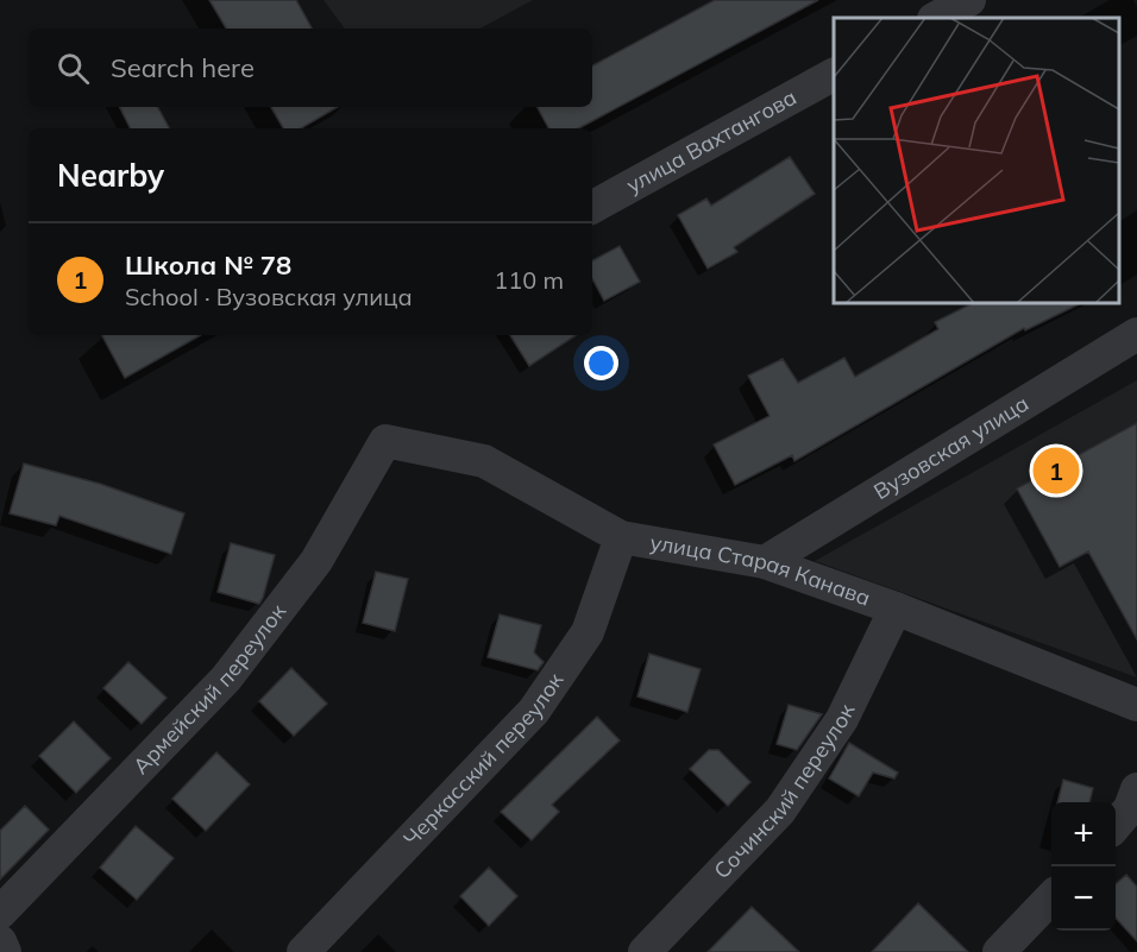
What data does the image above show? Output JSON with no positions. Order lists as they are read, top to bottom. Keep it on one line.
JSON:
{"streets":{"street":["улица Вахтангова","Вузовская улица","улица Старая Канава","Армейский переулок","Черкасский переулок","Сочинский переулок"]},"crossings":[["Вузовская улица","улица Старая Канава"],["улица Старая Канава","Армейский переулок"],["улица Старая Канава","Черкасский переулок"],["улица Старая Канава","Сочинский переулок"]],"page":{"search":"Search here","heading":"Nearby","list":[{"mark":"1","name":"Школа № 78","note":"School · Вузовская улица","value":"110 m"}],"pins":"1","map_buttons":["+","−"]}}
